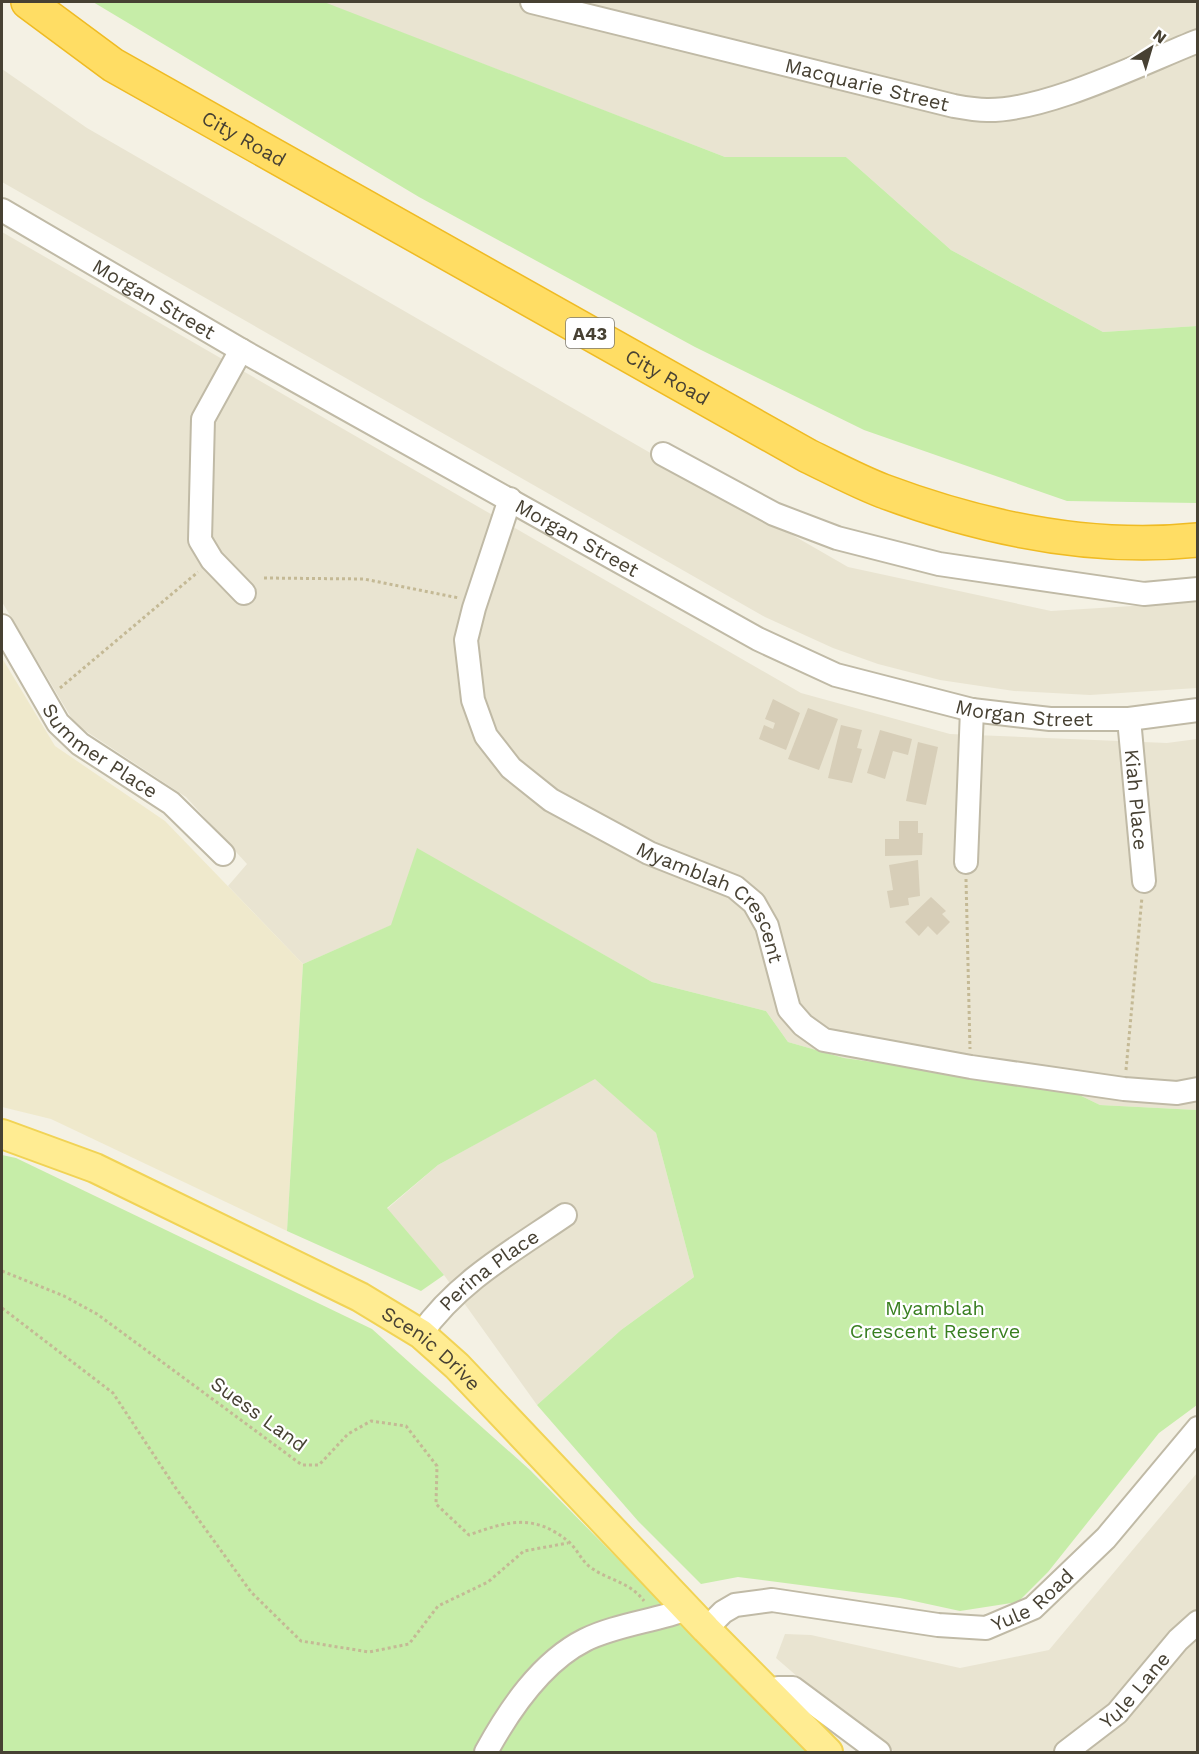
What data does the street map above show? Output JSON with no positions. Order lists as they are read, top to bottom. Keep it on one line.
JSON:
{"streets":{"highway":["City Road","A43"],"main road":["Scenic Drive"],"street":["Macquarie Street","Morgan Street","Summer Place","Kiah Place","Myamblah Crescent","Perina Place","Yule Road","Yule Lane"],"path":["Suess Land"]},"crossings":[["Morgan Street","Kiah Place"],["Morgan Street","Myamblah Crescent"],["Perina Place","Scenic Drive"],["Scenic Drive","Yule Road"]],"parks":["Myamblah Crescent Reserve"],"north":"top right"}
